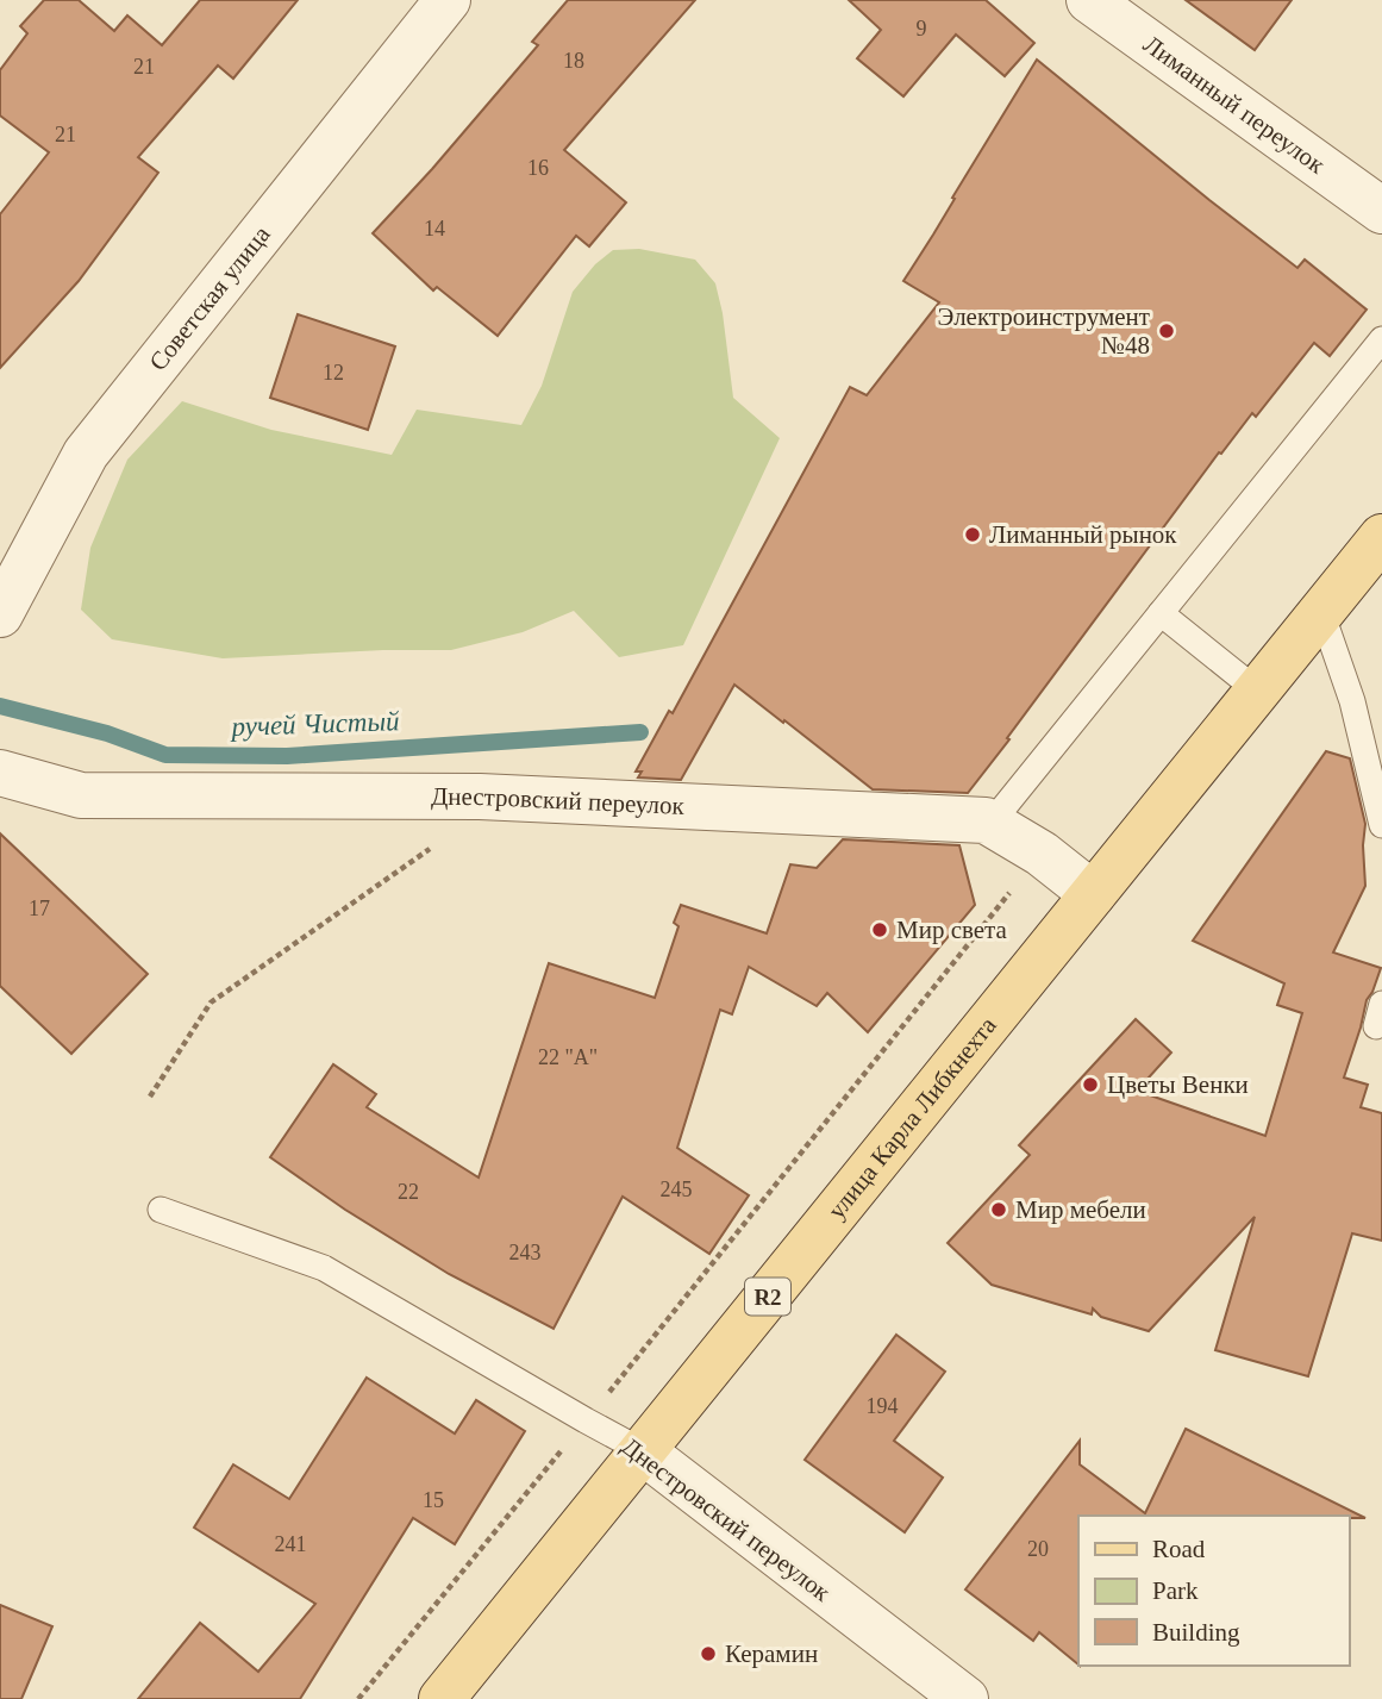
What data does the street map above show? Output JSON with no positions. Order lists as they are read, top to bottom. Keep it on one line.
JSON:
{"streets":{"main road":["улица Карла Либкнехта","R2"],"street":["Лиманный переулок","Советская улица","Днестровский переулок"]},"crossings":[["Днестровский переулок","улица Карла Либкнехта"]],"water":["ручей Чистый"],"places":["Электроинструмент №48","Лиманный рынок","Мир света","Цветы Венки","Мир мебели","Керамин"],"house_numbers":["9","18","21","21","16","14","12","17","22 \"А\"","245","22","243","194","15","241","20"],"legend":["Road","Park","Building"]}
